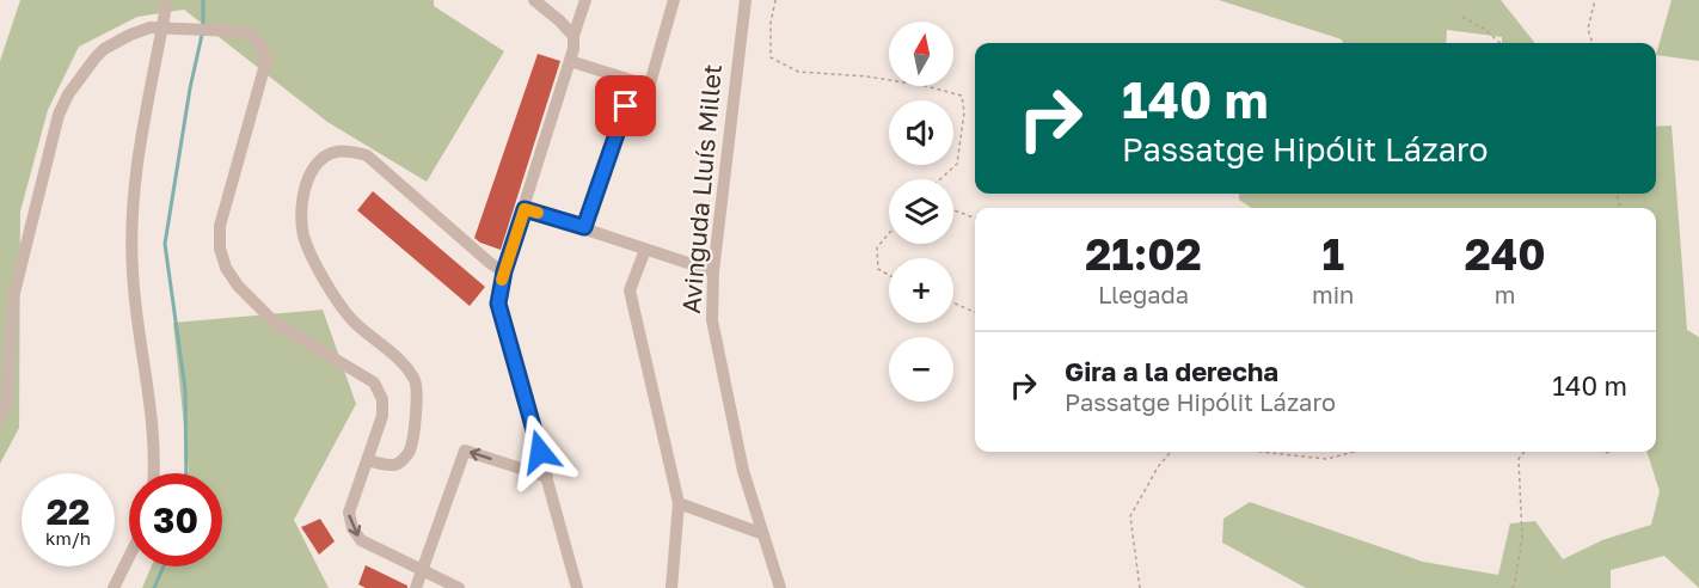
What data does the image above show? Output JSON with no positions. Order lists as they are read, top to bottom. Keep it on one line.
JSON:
{"streets":{"street":["Avinguda Lluís Millet"]},"north":"top","page":{"map_buttons":["+","−"],"turn":["140 m","Passatge Hipólit Lázaro"],"eta":["21:02","Llegada","1","min","240","m"],"list":[{"name":"Gira a la derecha","note":"Passatge Hipólit Lázaro","value":"140 m"}],"speed":"22 km/h","limit":"30"}}
